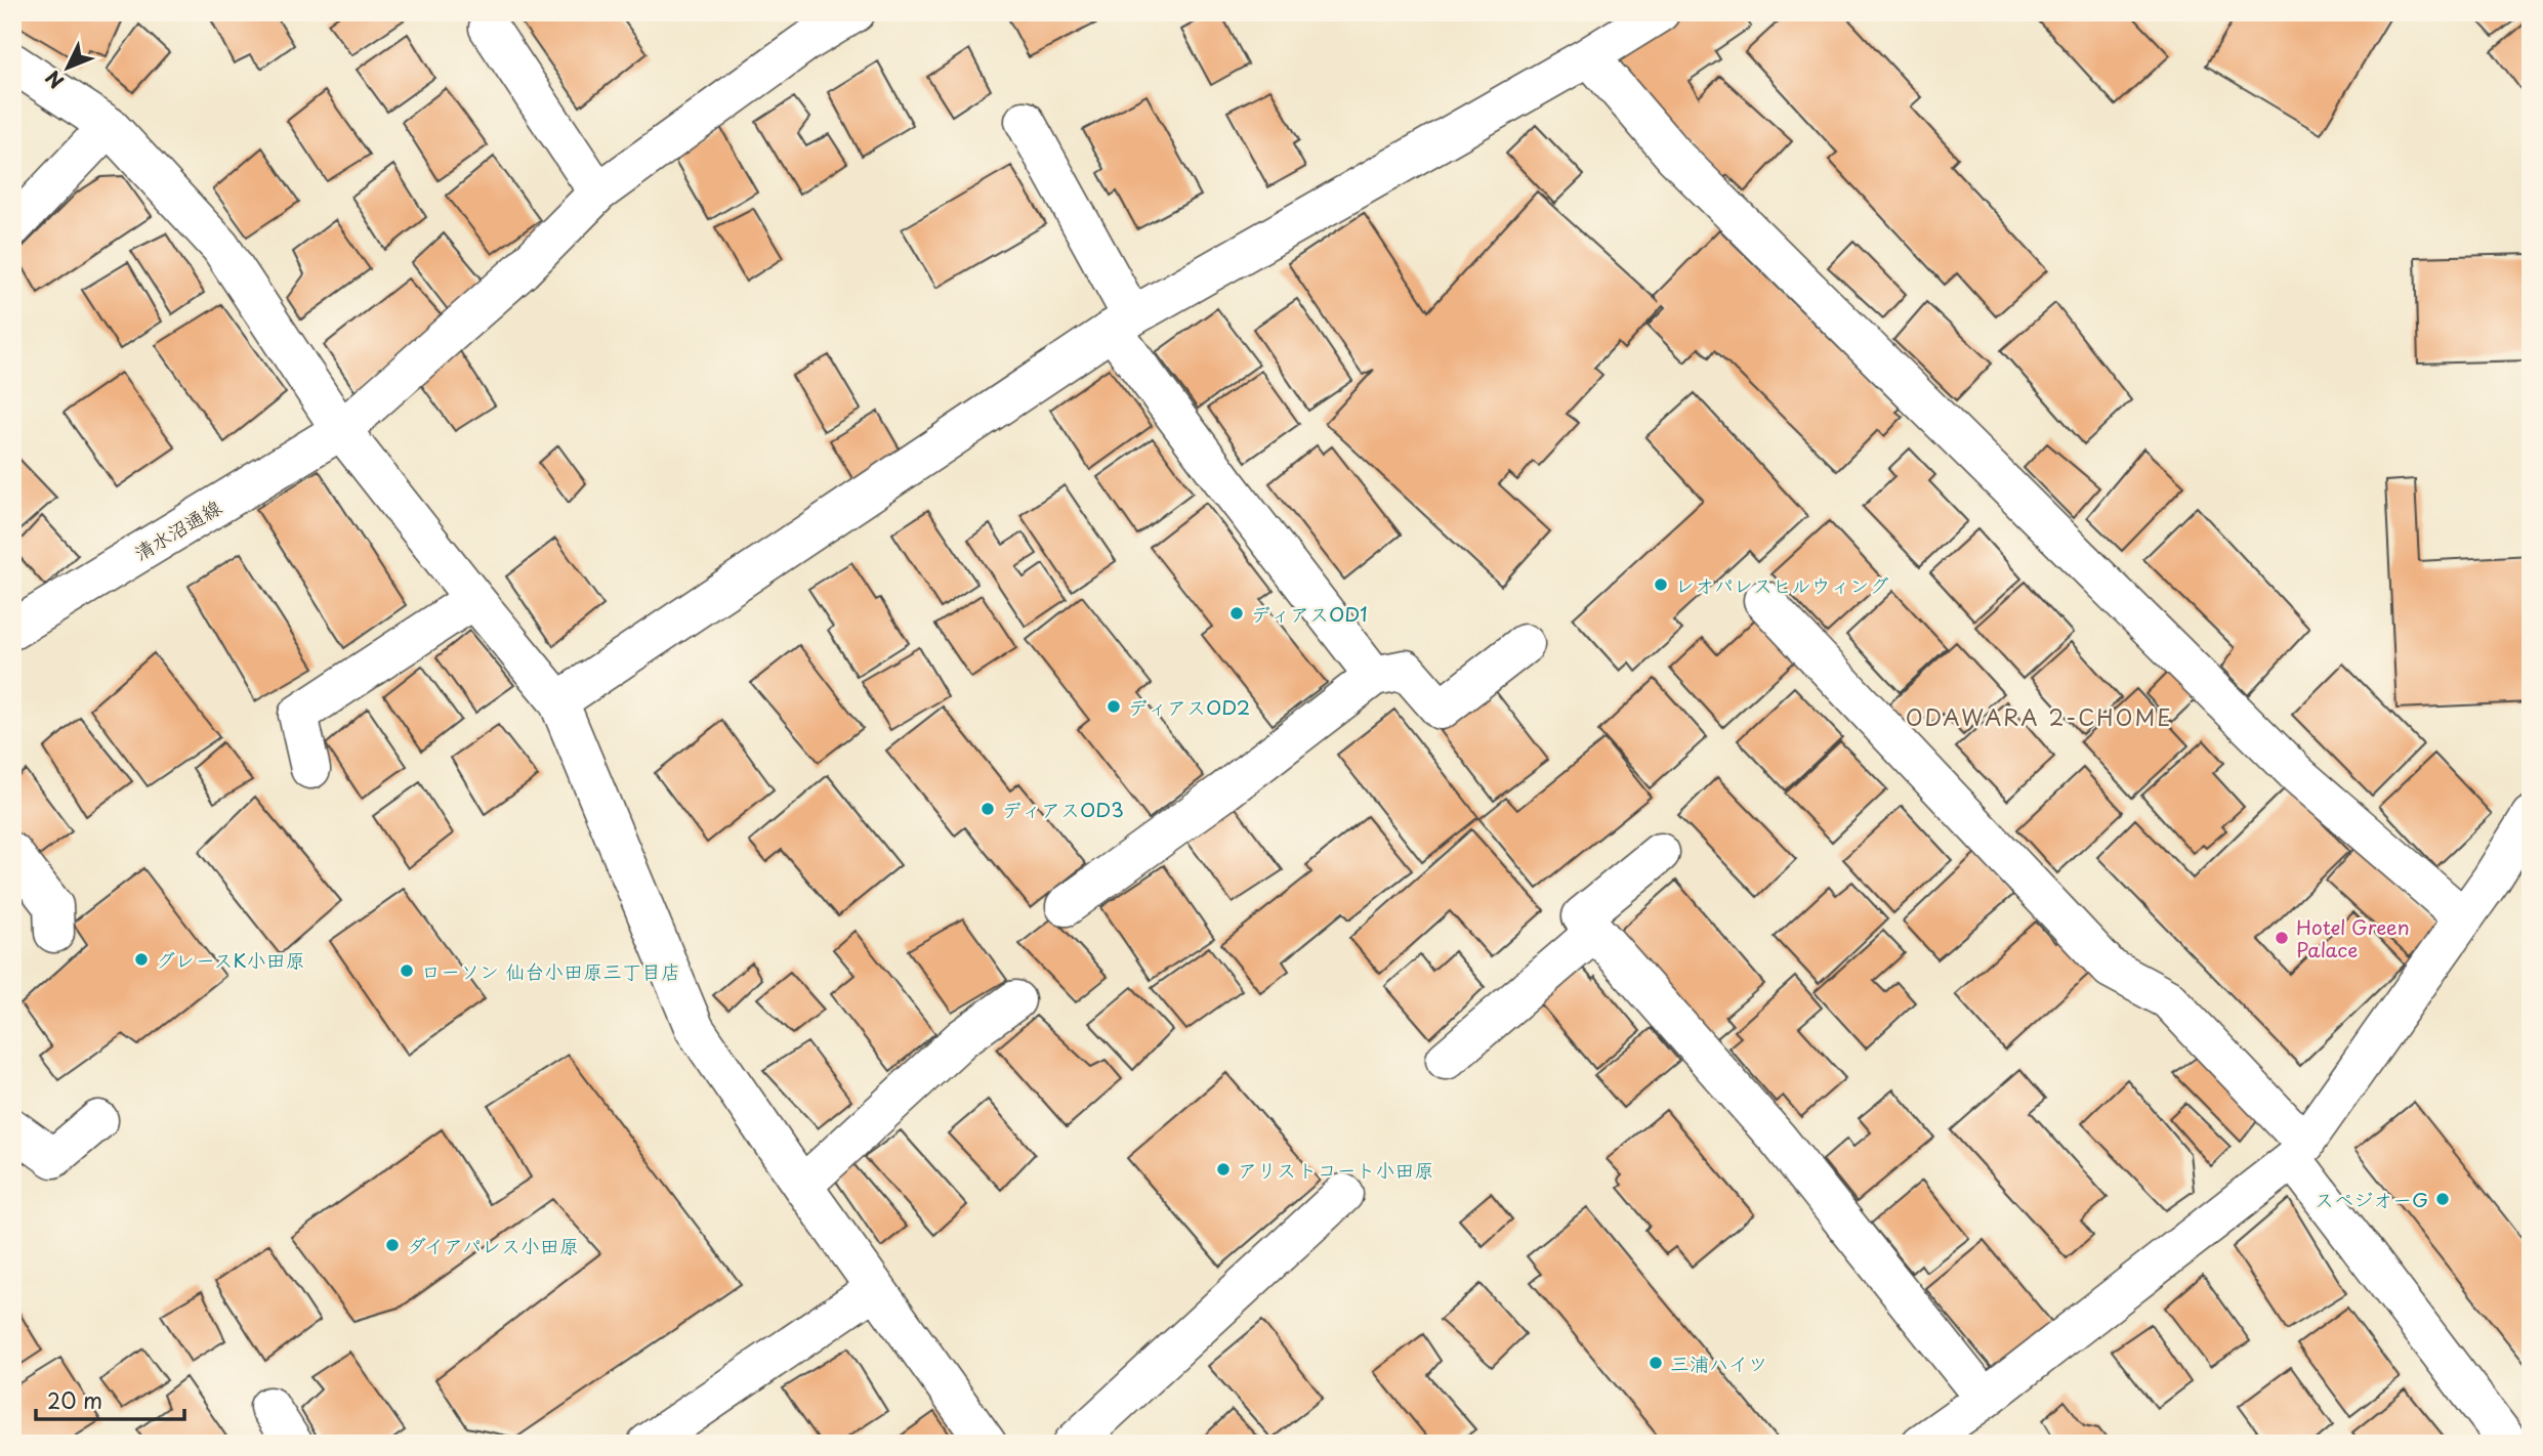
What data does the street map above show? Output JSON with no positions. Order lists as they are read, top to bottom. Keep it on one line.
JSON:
{"streets":{"street":["清水沼通線"]},"districts":["ODAWARA 2-CHOME"],"places":["レオパレスヒルウィング","ディアスOD1","ディアスOD2","ディアスOD3","Hotel Green Palace","グレースK小田原","ローソン 仙台小田原三丁目店","アリストコート小田原","スペジオーG","ダイアパレス小田原","三浦ハイツ"],"scale_bar":"20 m","north":"bottom left"}
